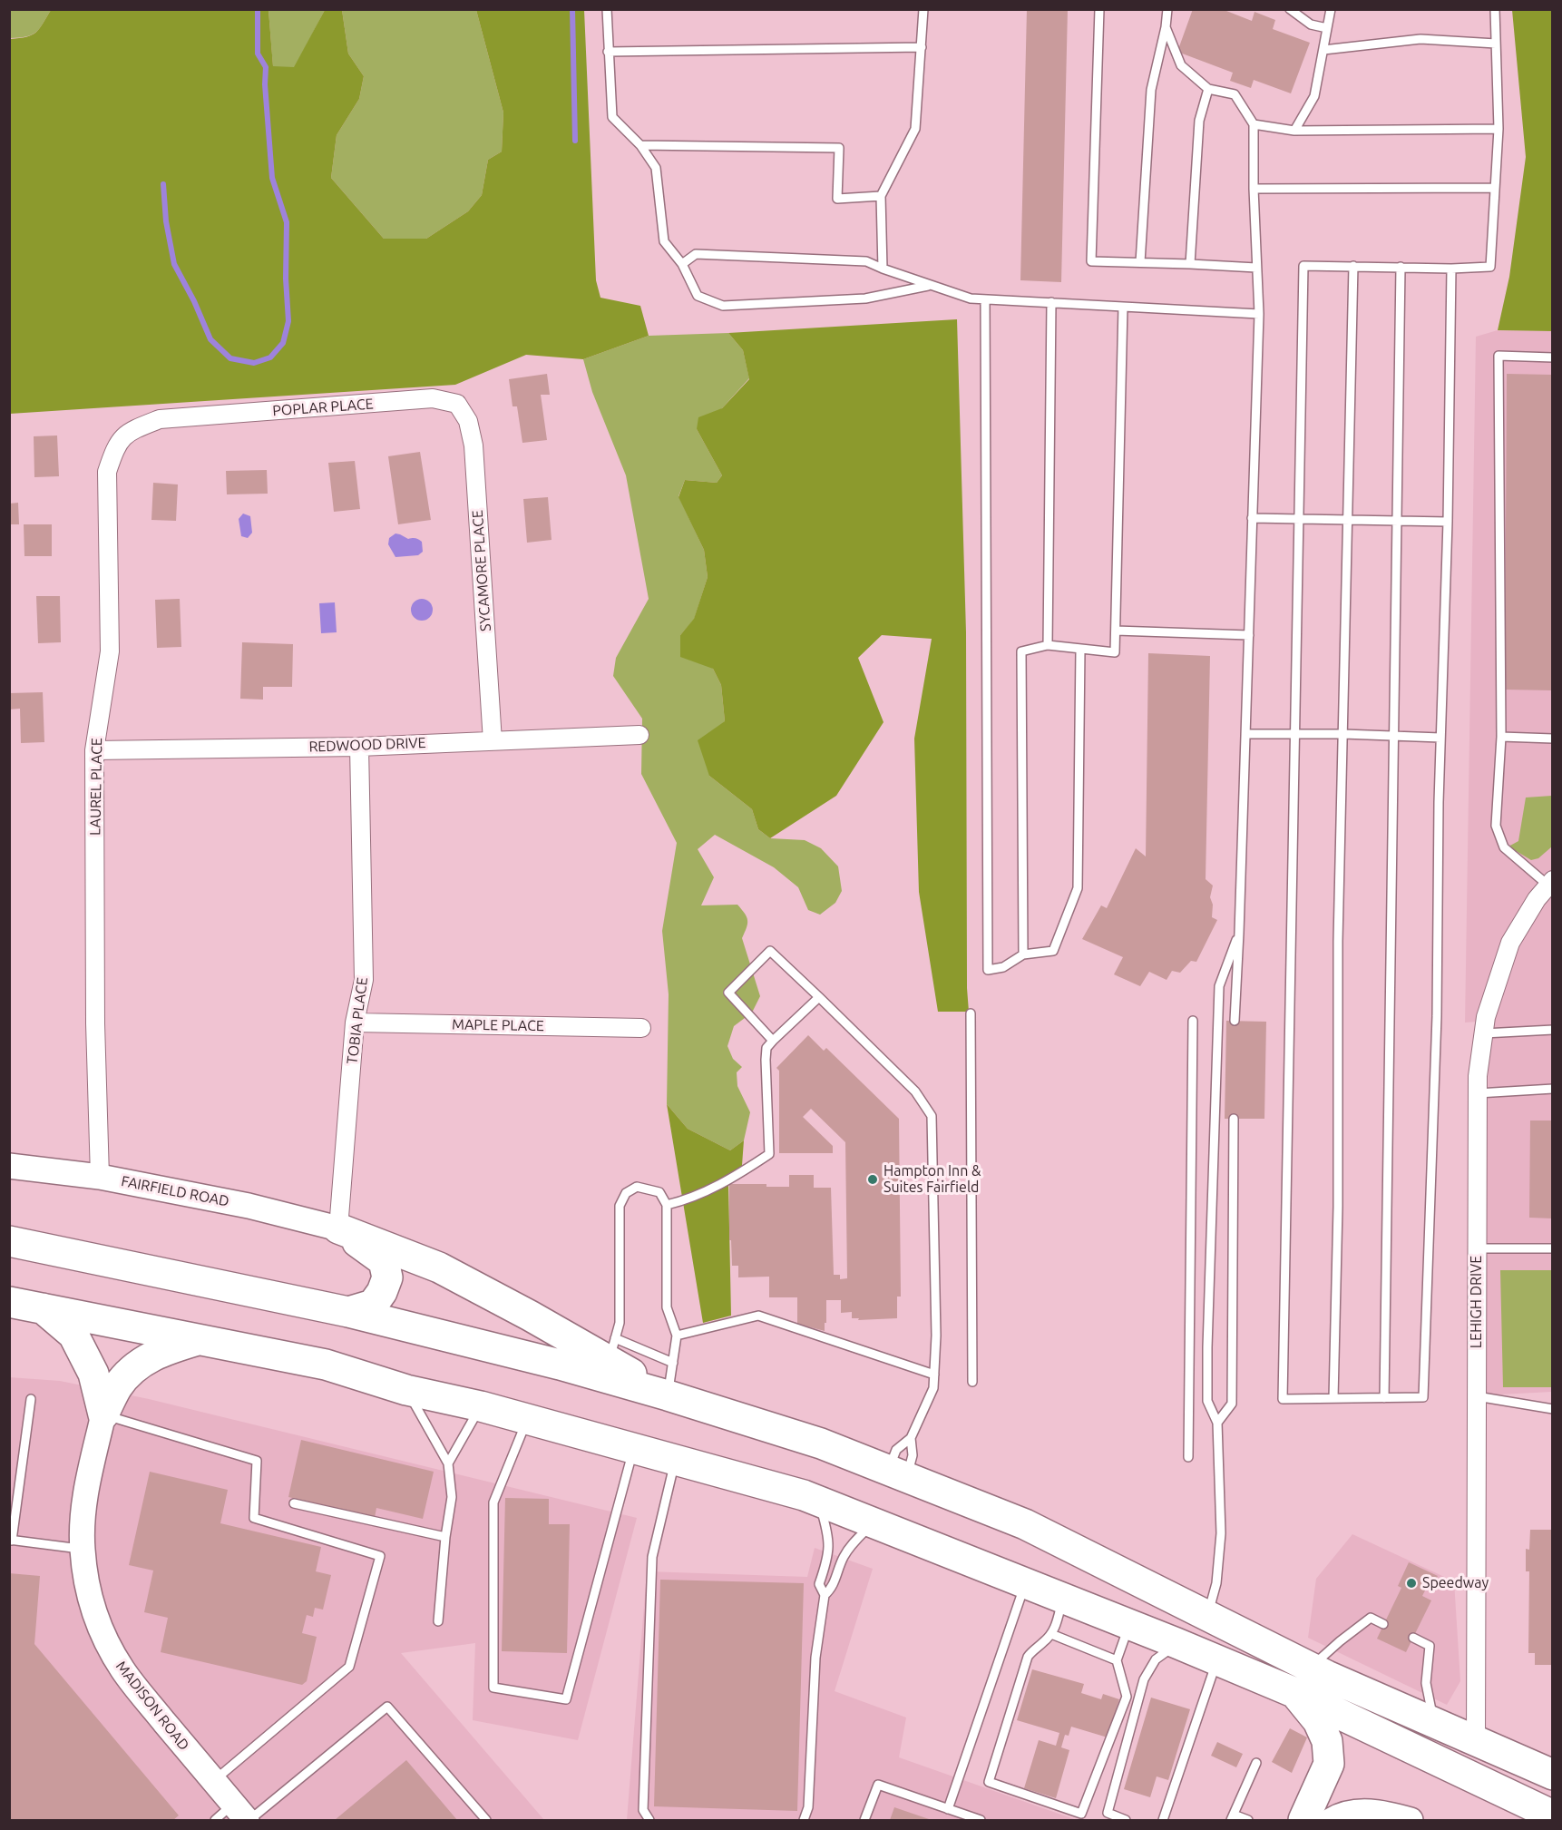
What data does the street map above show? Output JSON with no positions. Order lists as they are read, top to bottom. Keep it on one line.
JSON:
{"streets":{"street":["POPLAR PLACE","SYCAMORE PLACE","REDWOOD DRIVE","LAUREL PLACE","TOBIA PLACE","MAPLE PLACE","FAIRFIELD ROAD","LEHIGH DRIVE","MADISON ROAD"]},"crossings":[["POPLAR PLACE","SYCAMORE PLACE"],["POPLAR PLACE","LAUREL PLACE"],["SYCAMORE PLACE","REDWOOD DRIVE"],["REDWOOD DRIVE","LAUREL PLACE"],["REDWOOD DRIVE","TOBIA PLACE"],["LAUREL PLACE","FAIRFIELD ROAD"],["TOBIA PLACE","MAPLE PLACE"],["TOBIA PLACE","FAIRFIELD ROAD"]],"places":["Hampton Inn & Suites Fairfield","Speedway"]}
